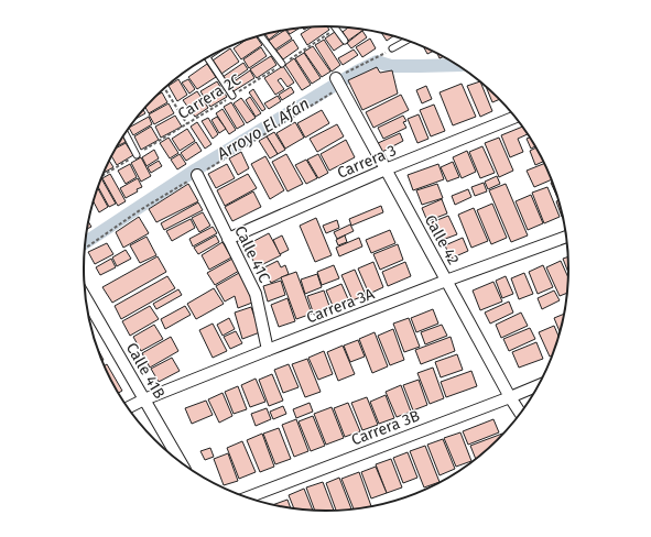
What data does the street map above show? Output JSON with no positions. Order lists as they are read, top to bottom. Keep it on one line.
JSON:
{"streets":{"street":["Carrera 3","Calle 42","Calle 41C","Carrera 3A","Calle 41B","Carrera 3B"],"path":["Carrera 2C"]},"crossings":[["Carrera 3","Calle 42"],["Carrera 3","Calle 41C"],["Calle 42","Carrera 3A"],["Calle 42","Carrera 3B"],["Calle 41C","Carrera 3A"],["Carrera 3A","Calle 41B"]],"water":["Arroyo El Afán"]}
